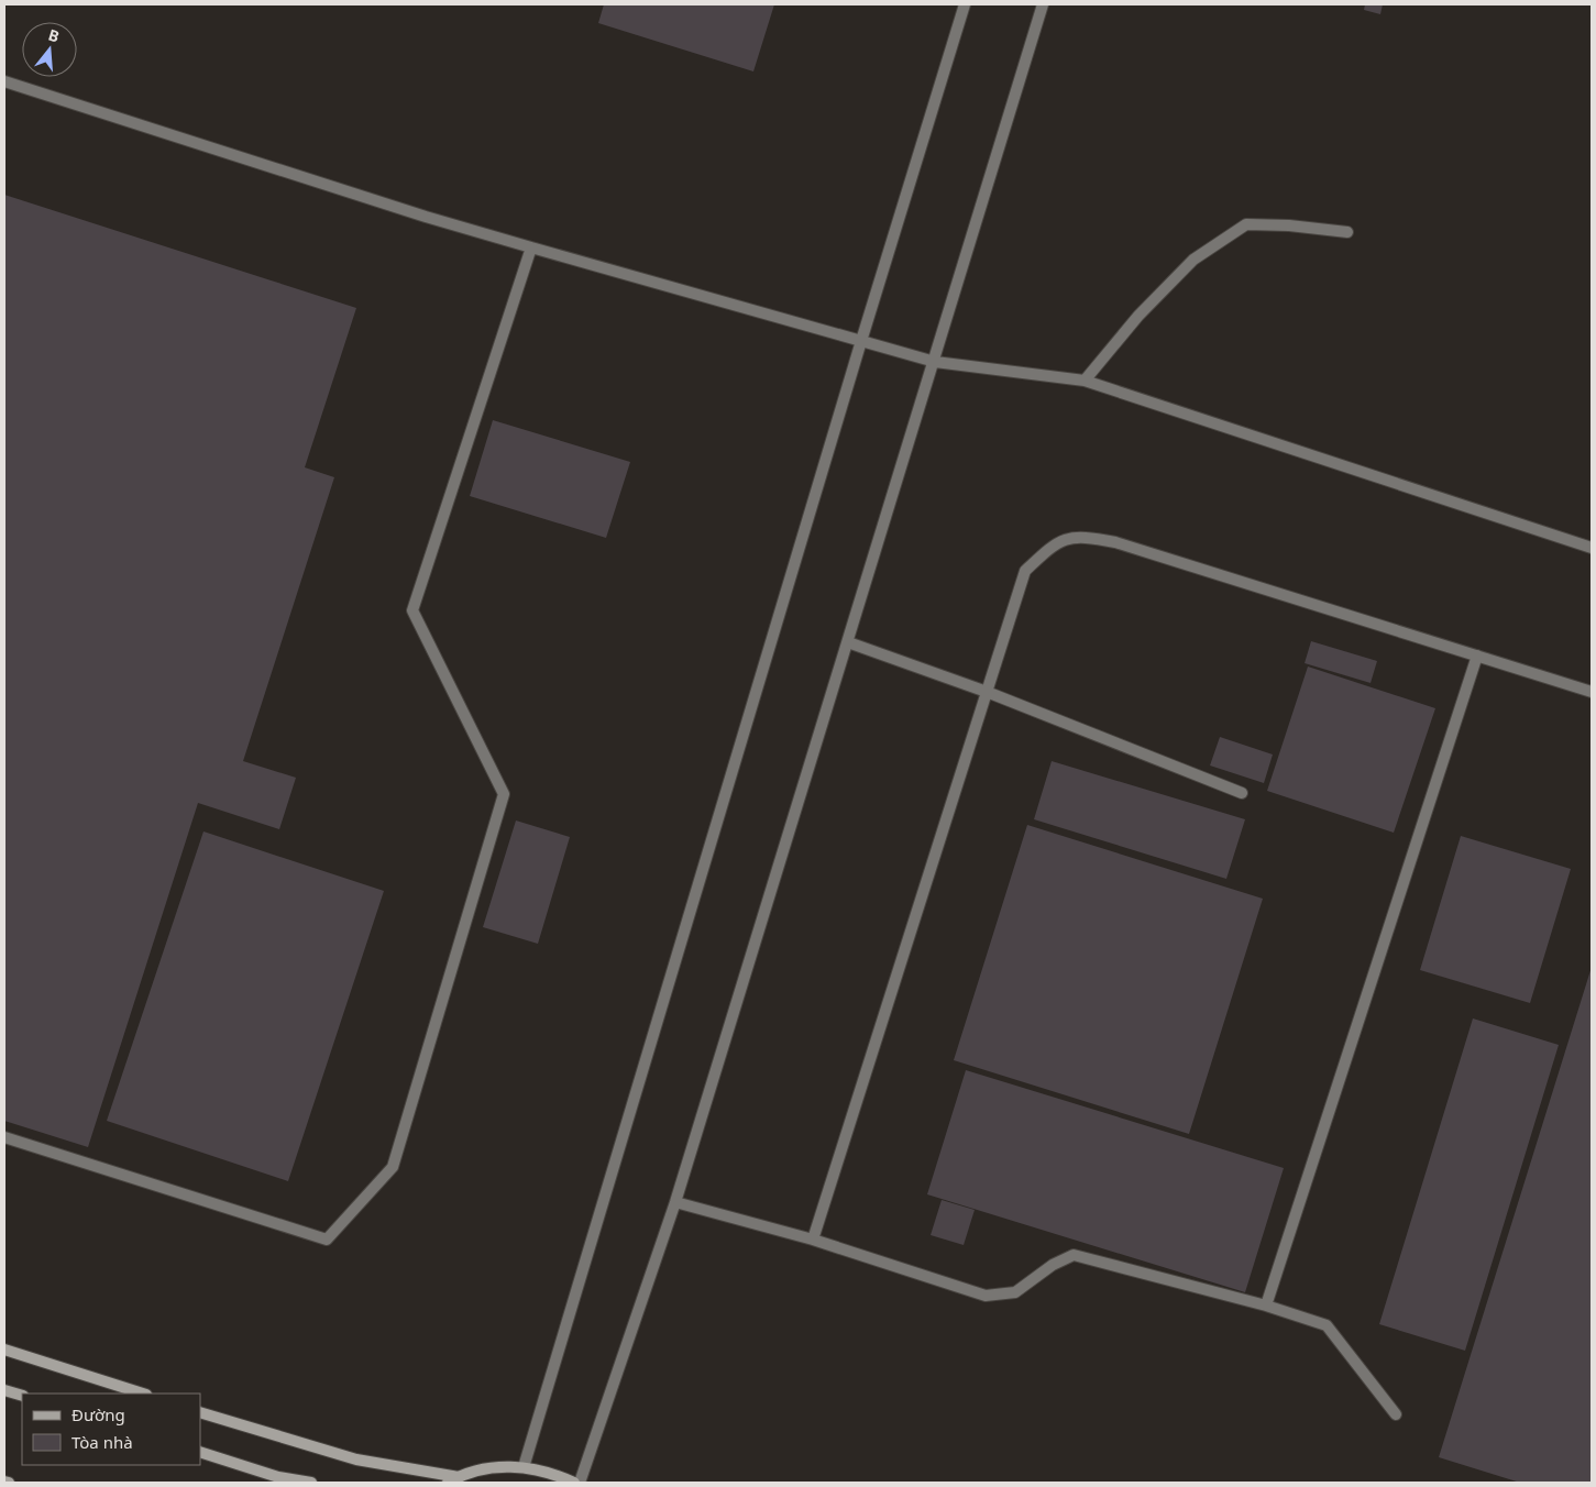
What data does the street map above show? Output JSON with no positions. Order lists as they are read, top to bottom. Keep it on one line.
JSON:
{"legend":["Đường","Tòa nhà"],"north":"top"}
